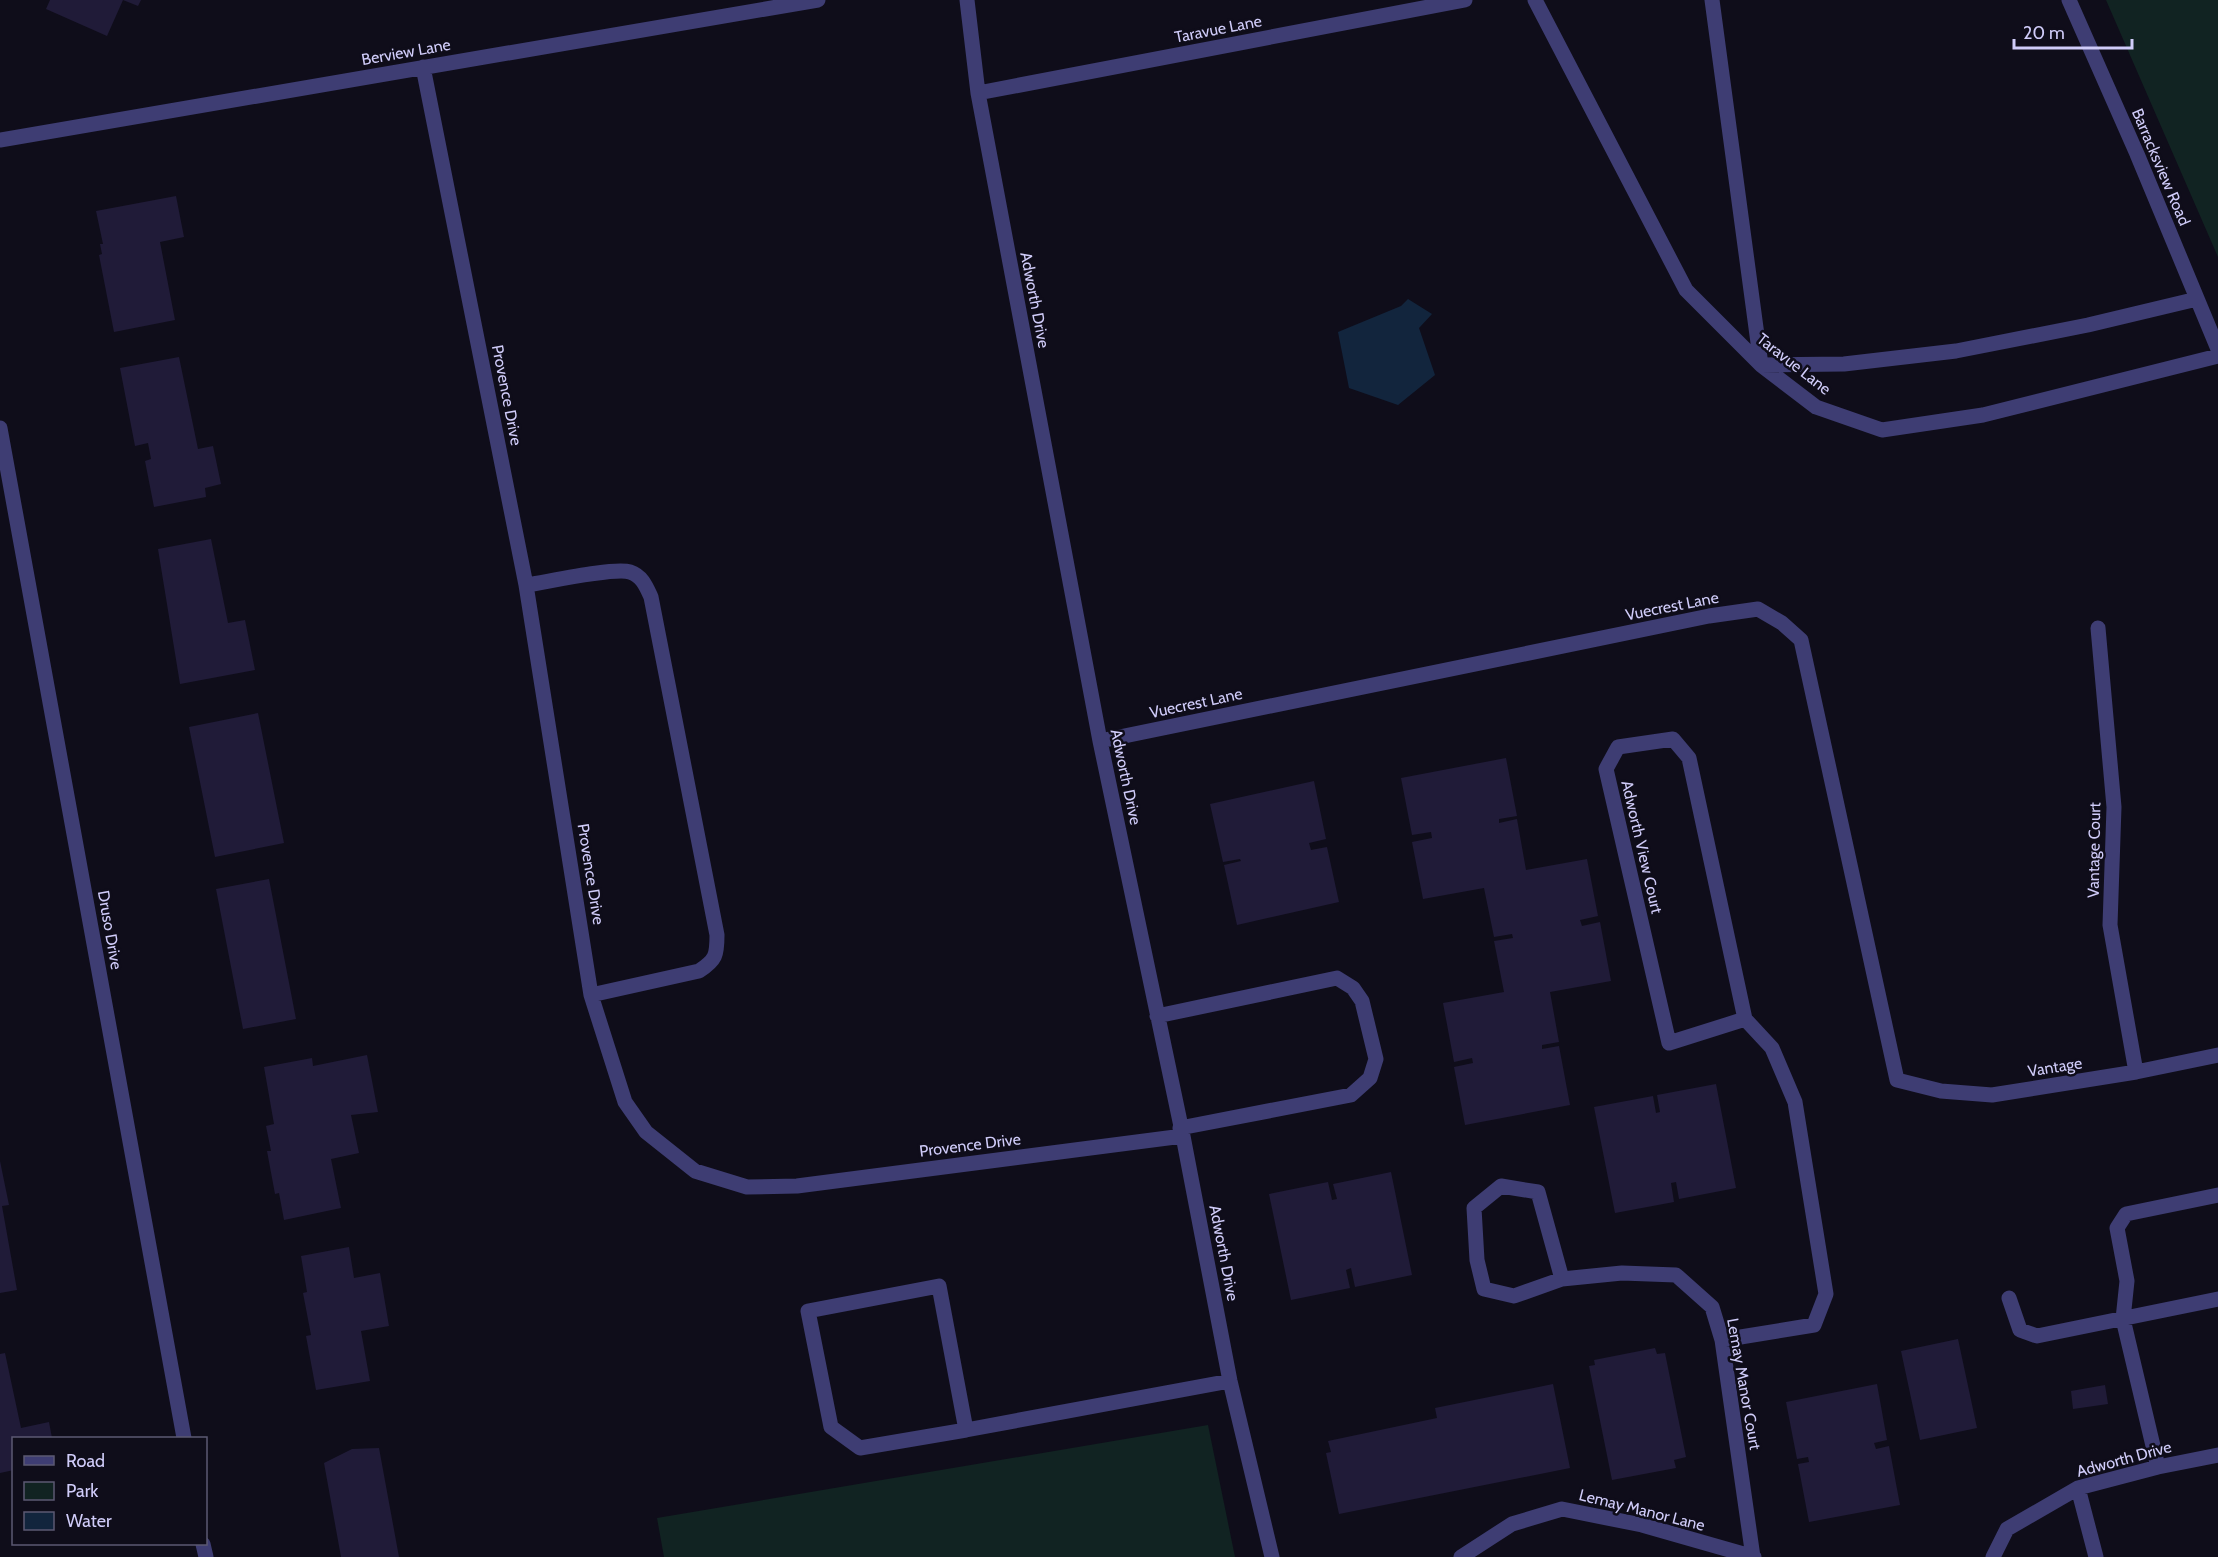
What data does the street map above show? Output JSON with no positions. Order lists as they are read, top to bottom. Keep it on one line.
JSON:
{"streets":{"street":["Taravue Lane","Berview Lane","Barracksview Road","Adworth Drive","Provence Drive","Vuecrest Lane","Adworth View Court","Vantage Court","Druso Drive","Vantage","Lemay Manor Court","Lemay Manor Lane"]},"crossings":[["Taravue Lane","Adworth Drive"],["Berview Lane","Provence Drive"],["Adworth Drive","Provence Drive"],["Adworth Drive","Vuecrest Lane"],["Vuecrest Lane","Vantage"],["Vantage Court","Vantage"],["Lemay Manor Court","Lemay Manor Lane"]],"legend":["Road","Park","Water"],"scale_bar":"20 m"}
